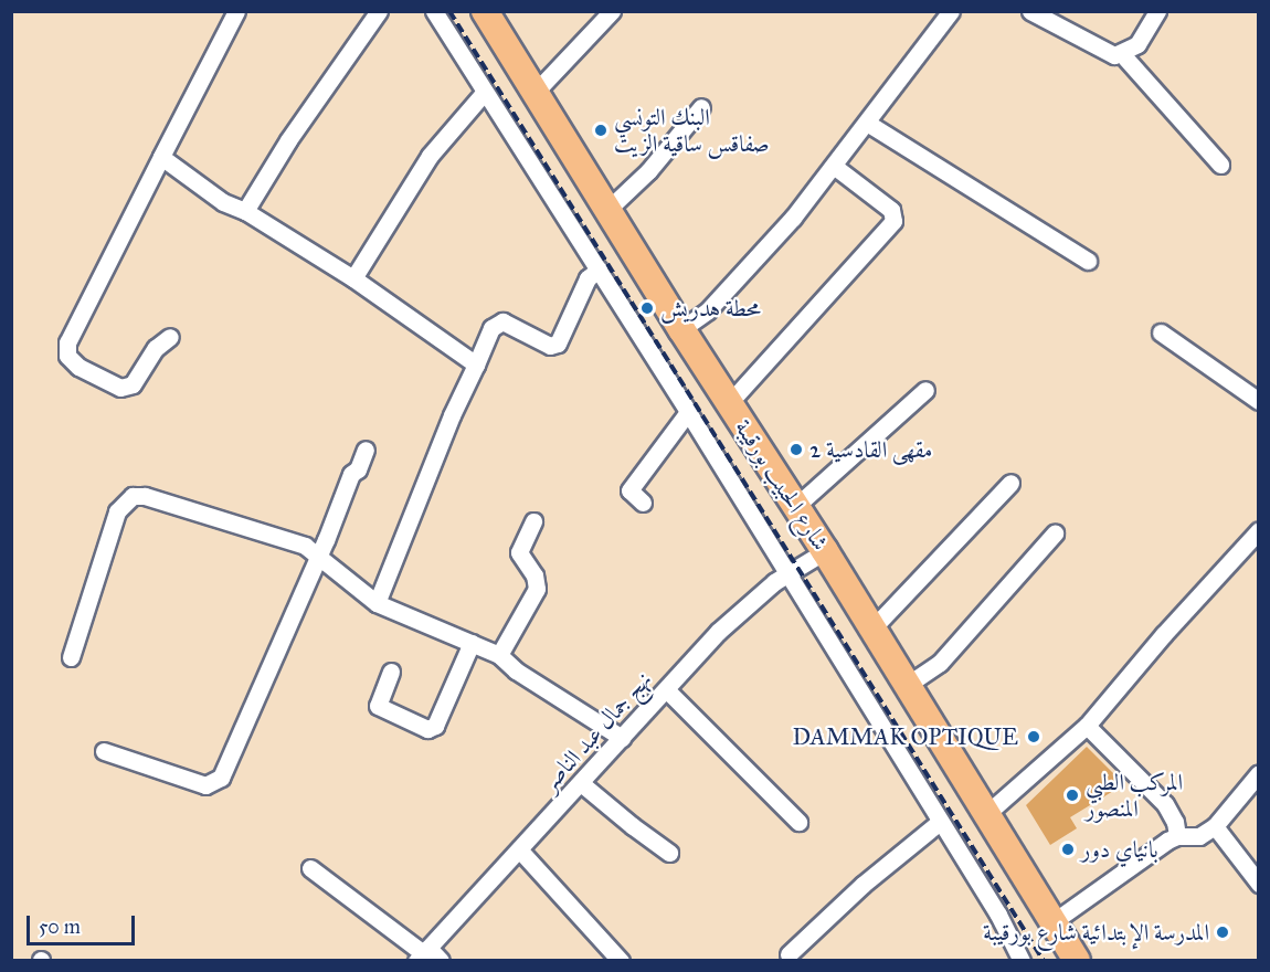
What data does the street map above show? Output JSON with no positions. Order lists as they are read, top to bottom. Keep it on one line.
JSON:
{"streets":{"main road":["شارع الحبيب بورقيبة"],"street":["نهج جمال عبد الناصر"]},"crossings":[["شارع الحبيب بورقيبة","نهج جمال عبد الناصر"]],"places":["البنك التونسي صفاقس ساقية الزيت","محطة هدريش","مقهى القادسية 2","DAMMAK OPTIQUE","المركب الطبي المنصور","بانياي دور","المدرسة الإبتدائية شارع بورقيبة"],"scale_bar":"50 m"}
